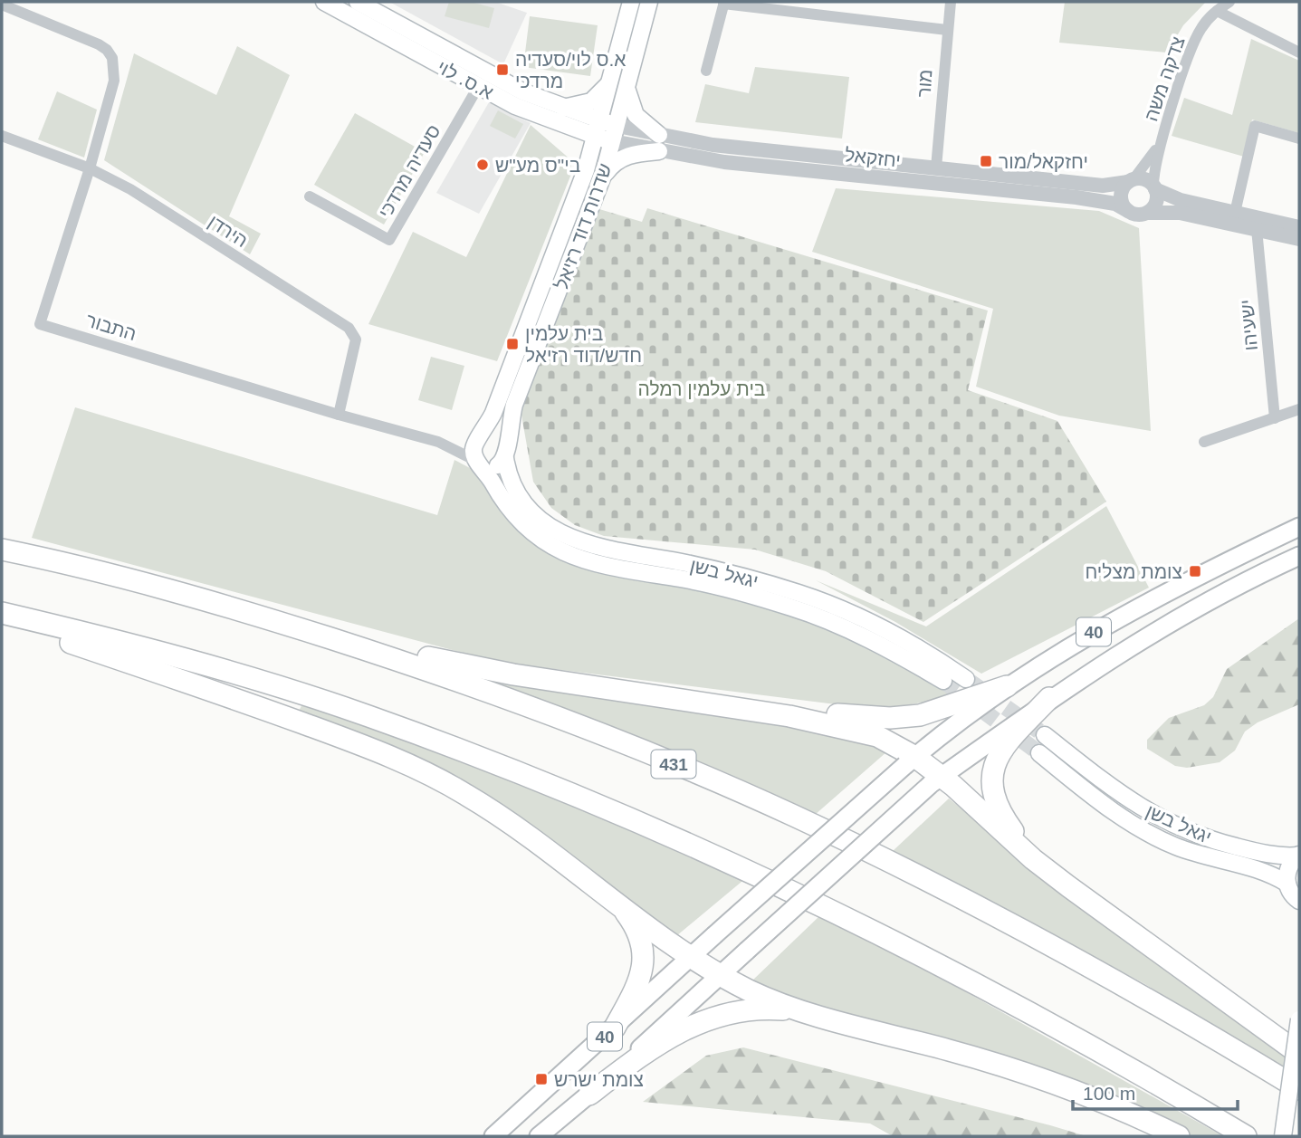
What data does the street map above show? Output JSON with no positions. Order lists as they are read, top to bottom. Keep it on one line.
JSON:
{"streets":{"highway":["40","431"],"main road":["א.ס. לוי","שדרות דוד רזיאל","יגאל בשן"],"street":["צדקה משה","מור","יחזקאל","סעדיה מרדכי","הירדן","ישעיהו","התבור"]},"crossings":[["צדקה משה","יחזקאל"],["א.ס. לוי","יחזקאל"],["א.ס. לוי","סעדיה מרדכי"],["א.ס. לוי","שדרות דוד רזיאל"],["מור","יחזקאל"],["יחזקאל","שדרות דוד רזיאל"],["שדרות דוד רזיאל","התבור"],["שדרות דוד רזיאל","יגאל בשן"],["הירדן","התבור"],["התבור","יגאל בשן"]],"parks":["בית עלמין רמלה"],"places":{"transit":["א.ס לוי/סעדיה מרדכי","יחזקאל/מור","בית עלמין חדש/דוד רזיאל","צומת מצליח","צומת ישרש"],"other":["בי\"ס מע\"ש"]},"scale_bar":"100 m"}
